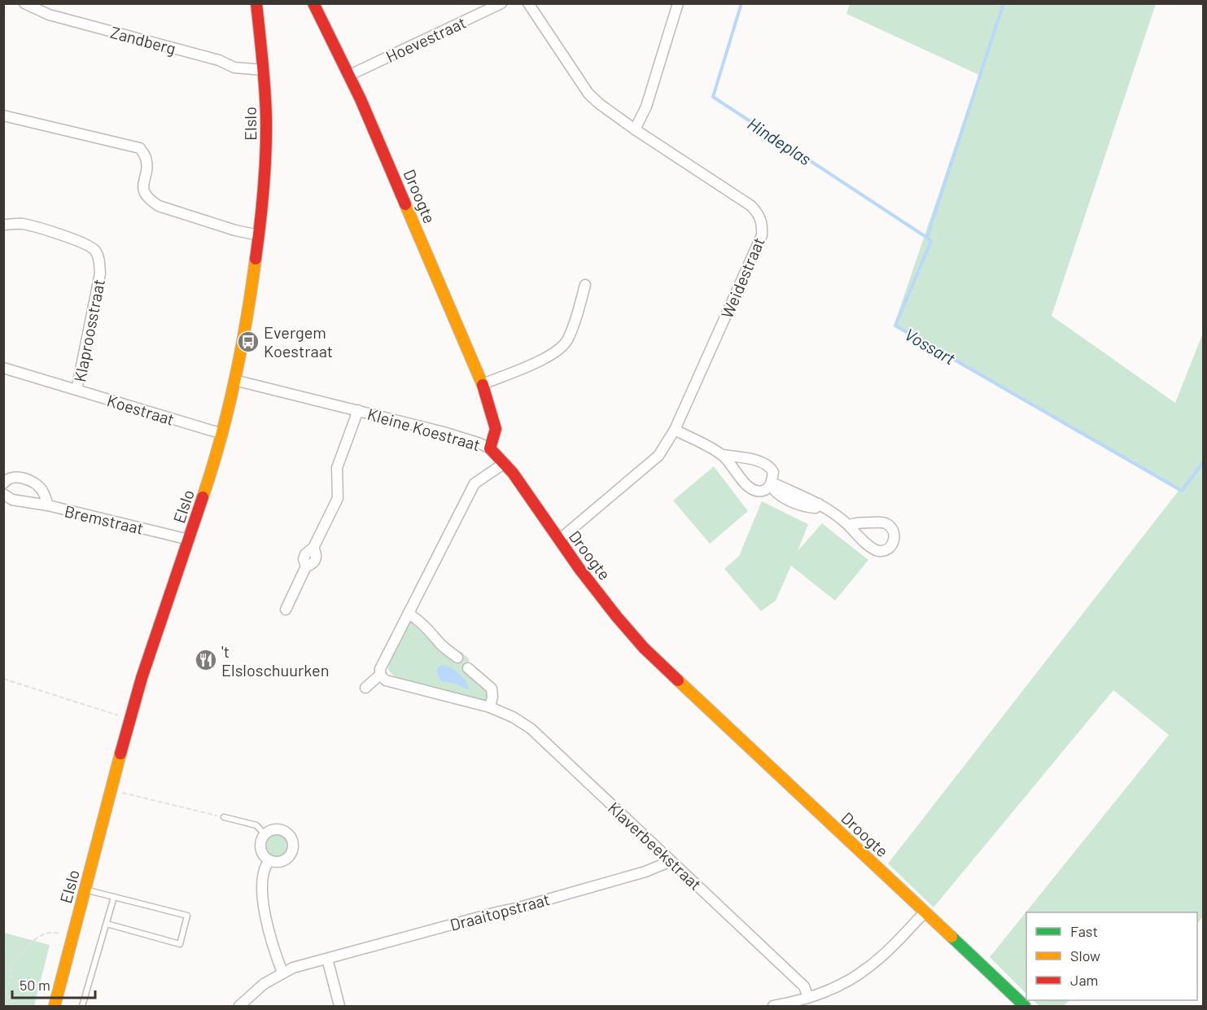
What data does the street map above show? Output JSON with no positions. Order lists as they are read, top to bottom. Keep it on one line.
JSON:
{"streets":{"street":["Hoevestraat","Zandberg","Elslo","Droogte","Weidestraat","Klaproosstraat","Koestraat","Kleine Koestraat","Bremstraat","Klaverbeekstraat","Draaitopstraat"]},"crossings":[["Hoevestraat","Droogte"],["Zandberg","Elslo"],["Elslo","Koestraat"],["Elslo","Kleine Koestraat"],["Elslo","Bremstraat"],["Droogte","Weidestraat"],["Droogte","Kleine Koestraat"],["Klaproosstraat","Koestraat"],["Klaverbeekstraat","Draaitopstraat"]],"water":["Hindeplas","Vossart"],"places":{"bus stop":["Evergem Koestraat"],"restaurant":["'t Elsloschuurken"]},"legend":["Fast","Slow","Jam"],"scale_bar":"50 m"}
